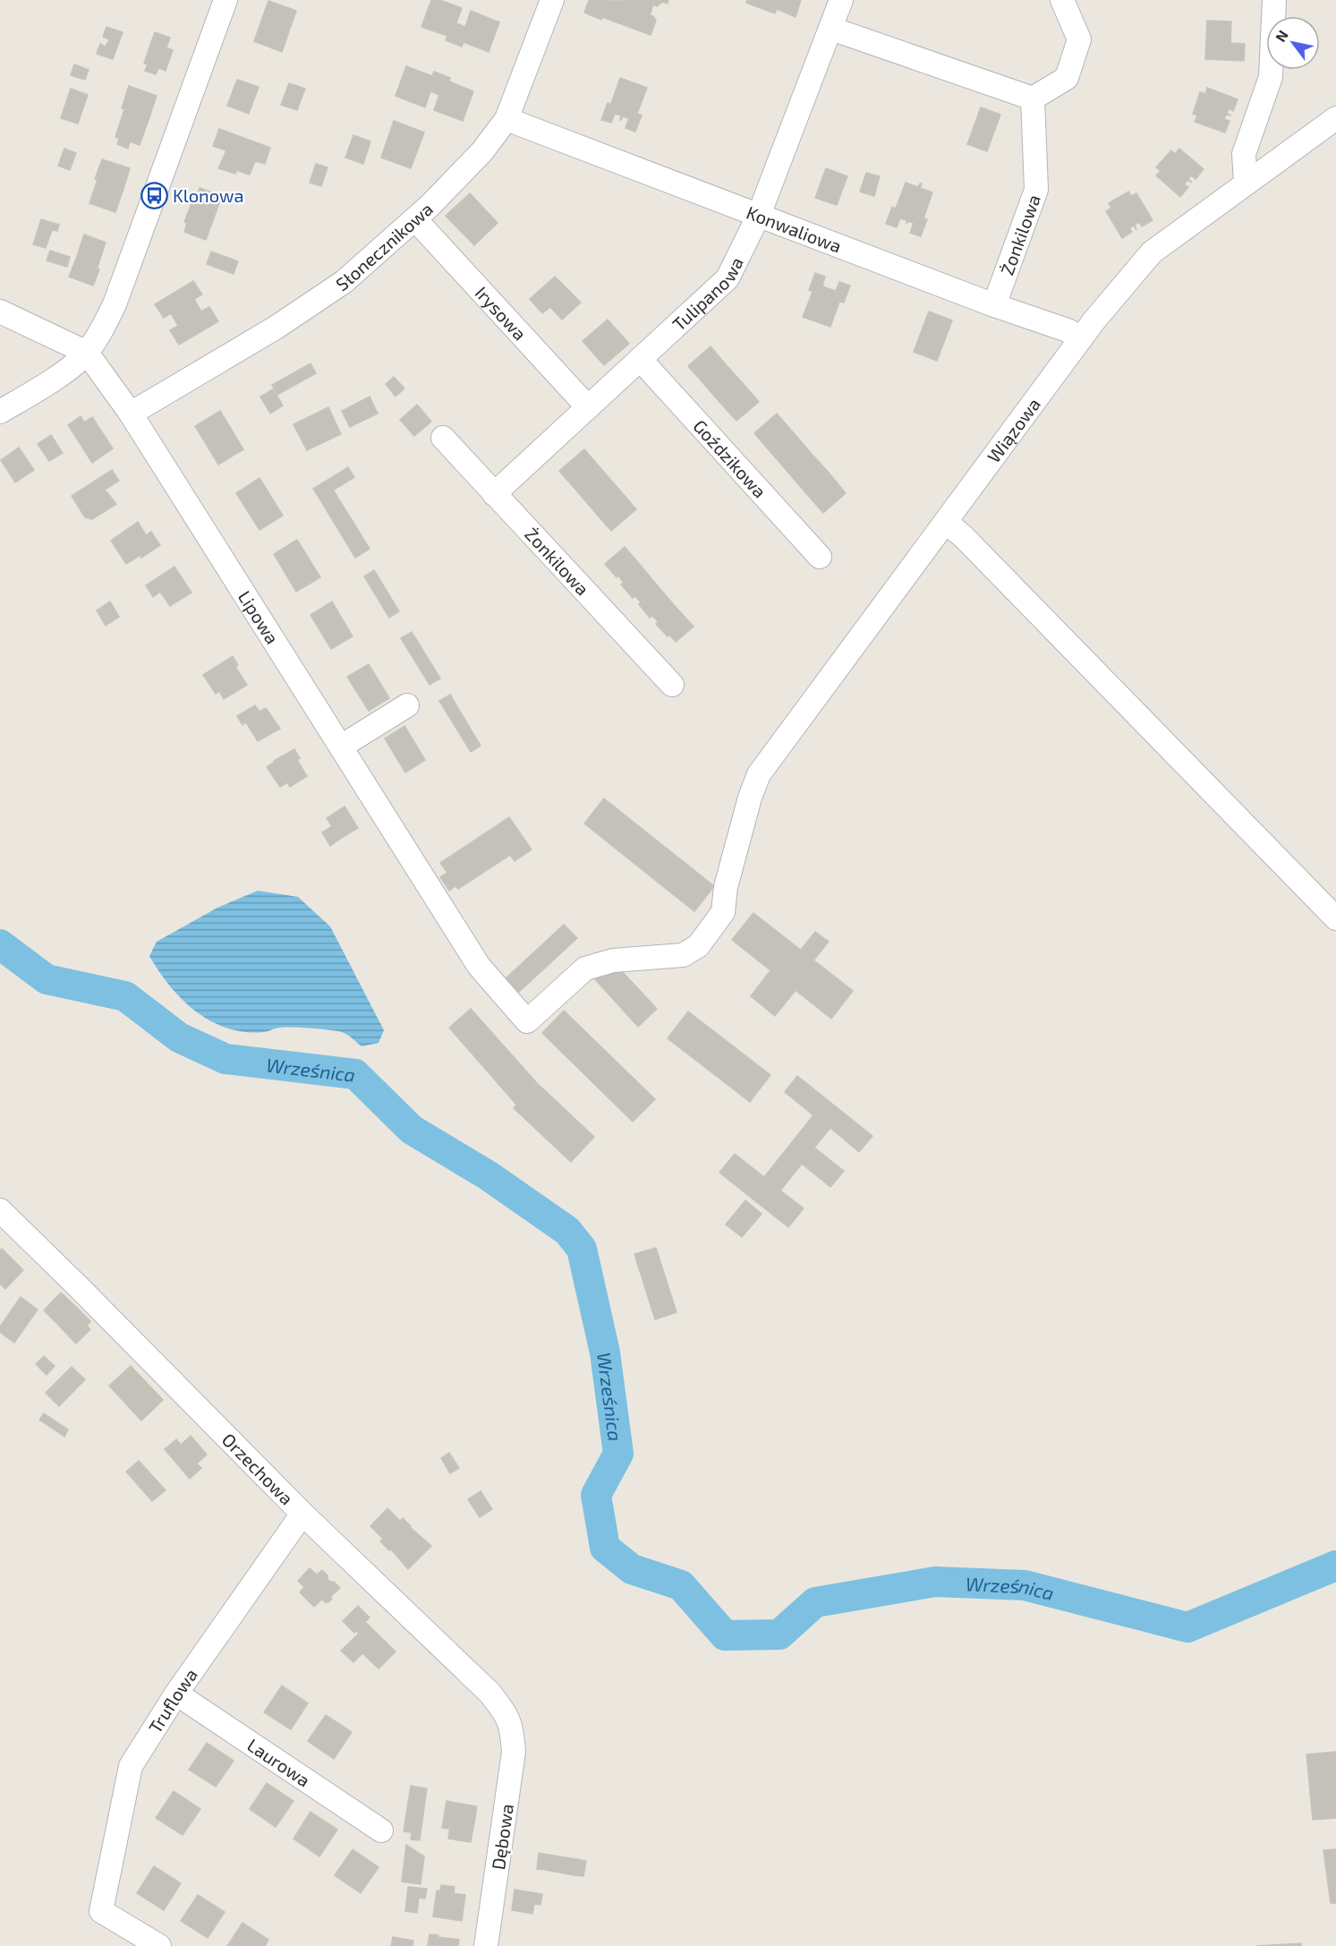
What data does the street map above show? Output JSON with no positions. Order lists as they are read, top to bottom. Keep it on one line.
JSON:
{"streets":{"street":["Konwaliowa","Żonkilowa","Słonecznikowa","Tulipanowa","Irysowa","Wiązowa","Goździkowa","Lipowa","Orzechowa","Truflowa","Laurowa","Dębowa"]},"crossings":[["Konwaliowa","Żonkilowa"],["Konwaliowa","Słonecznikowa"],["Konwaliowa","Tulipanowa"],["Konwaliowa","Wiązowa"],["Żonkilowa","Tulipanowa"],["Słonecznikowa","Irysowa"],["Słonecznikowa","Lipowa"],["Tulipanowa","Irysowa"],["Tulipanowa","Goździkowa"],["Wiązowa","Lipowa"],["Orzechowa","Truflowa"],["Orzechowa","Dębowa"],["Truflowa","Laurowa"]],"water":["Wrześnica"],"places":{"bus stop":["Klonowa"]},"north":"top left"}
